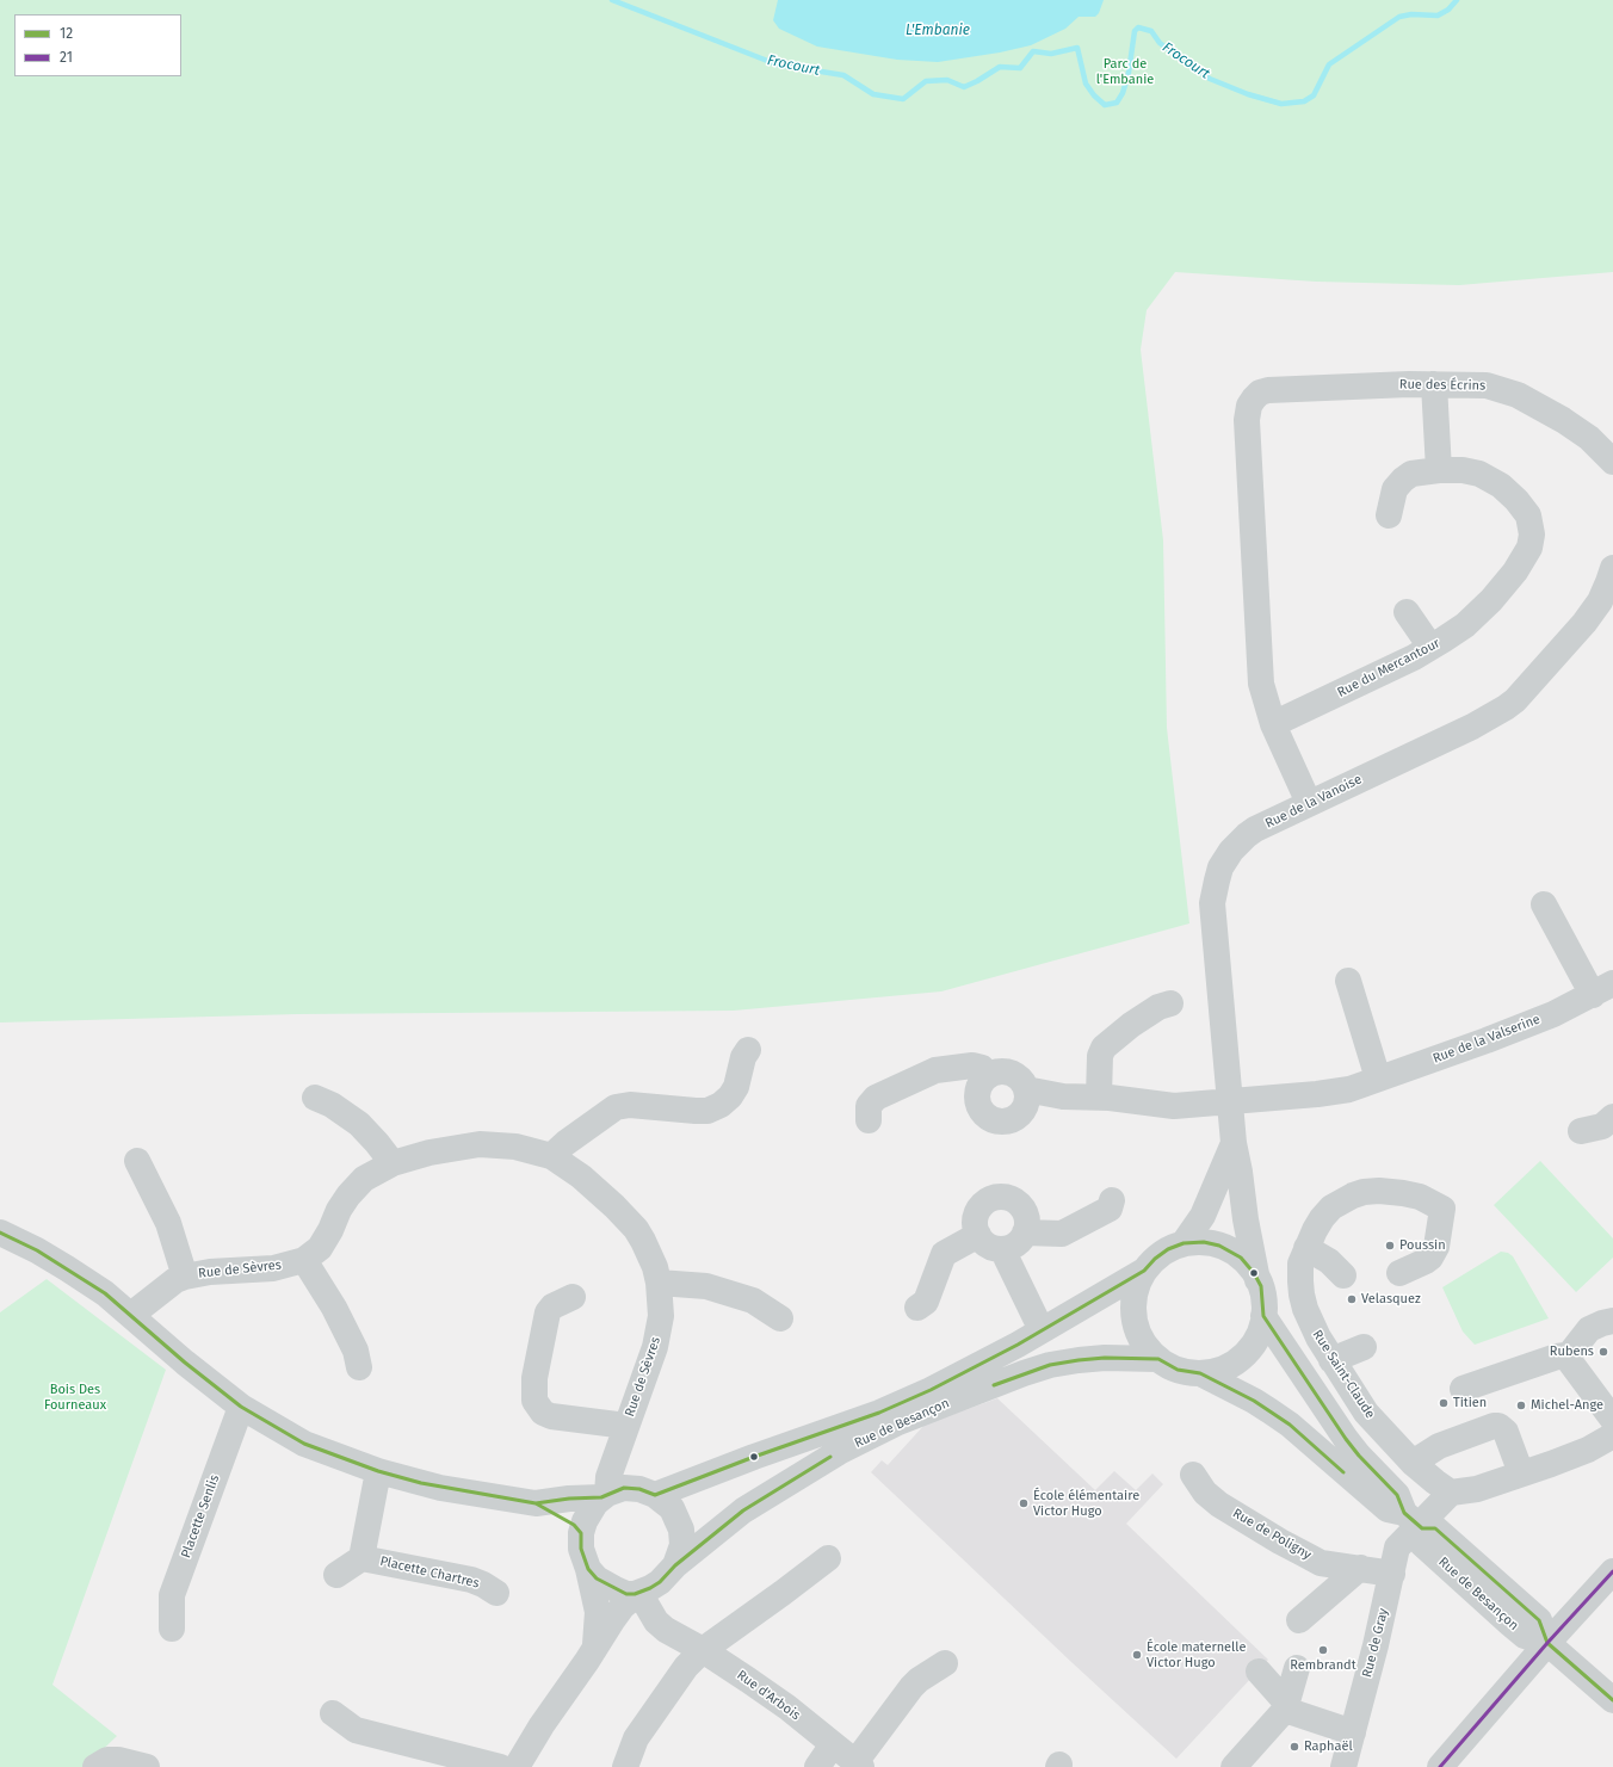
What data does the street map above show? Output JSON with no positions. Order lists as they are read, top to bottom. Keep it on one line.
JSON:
{"streets":{"street":["Rue des Écrins","Rue du Mercantour","Rue de la Vanoise","Rue de la Valserine","Rue de Sèvres","Rue Saint-Claude","Rue de Besançon","Placette Senlis","Rue de Poligny","Placette Chartres","Rue de Gray","Rue d'Arbois"]},"crossings":[["Rue des Écrins","Rue du Mercantour"],["Rue de la Vanoise","Rue de la Valserine"],["Rue de la Vanoise","Rue de Besançon"],["Rue de Sèvres","Rue de Besançon"],["Rue de Sèvres","Rue d'Arbois"],["Rue de Besançon","Rue de Gray"],["Rue de Besançon","Rue d'Arbois"],["Rue de Poligny","Rue de Gray"]],"water":["L'Embanie","Frocourt"],"parks":["Parc de l'Embanie","Bois Des Fourneaux"],"places":["Poussin","Velasquez","Rubens","Titien","Michel-Ange","École élémentaire Victor Hugo","Rembrandt","École maternelle Victor Hugo","Raphaël"],"lines":["transit line 12","transit line 21"],"legend":["12","21"]}
